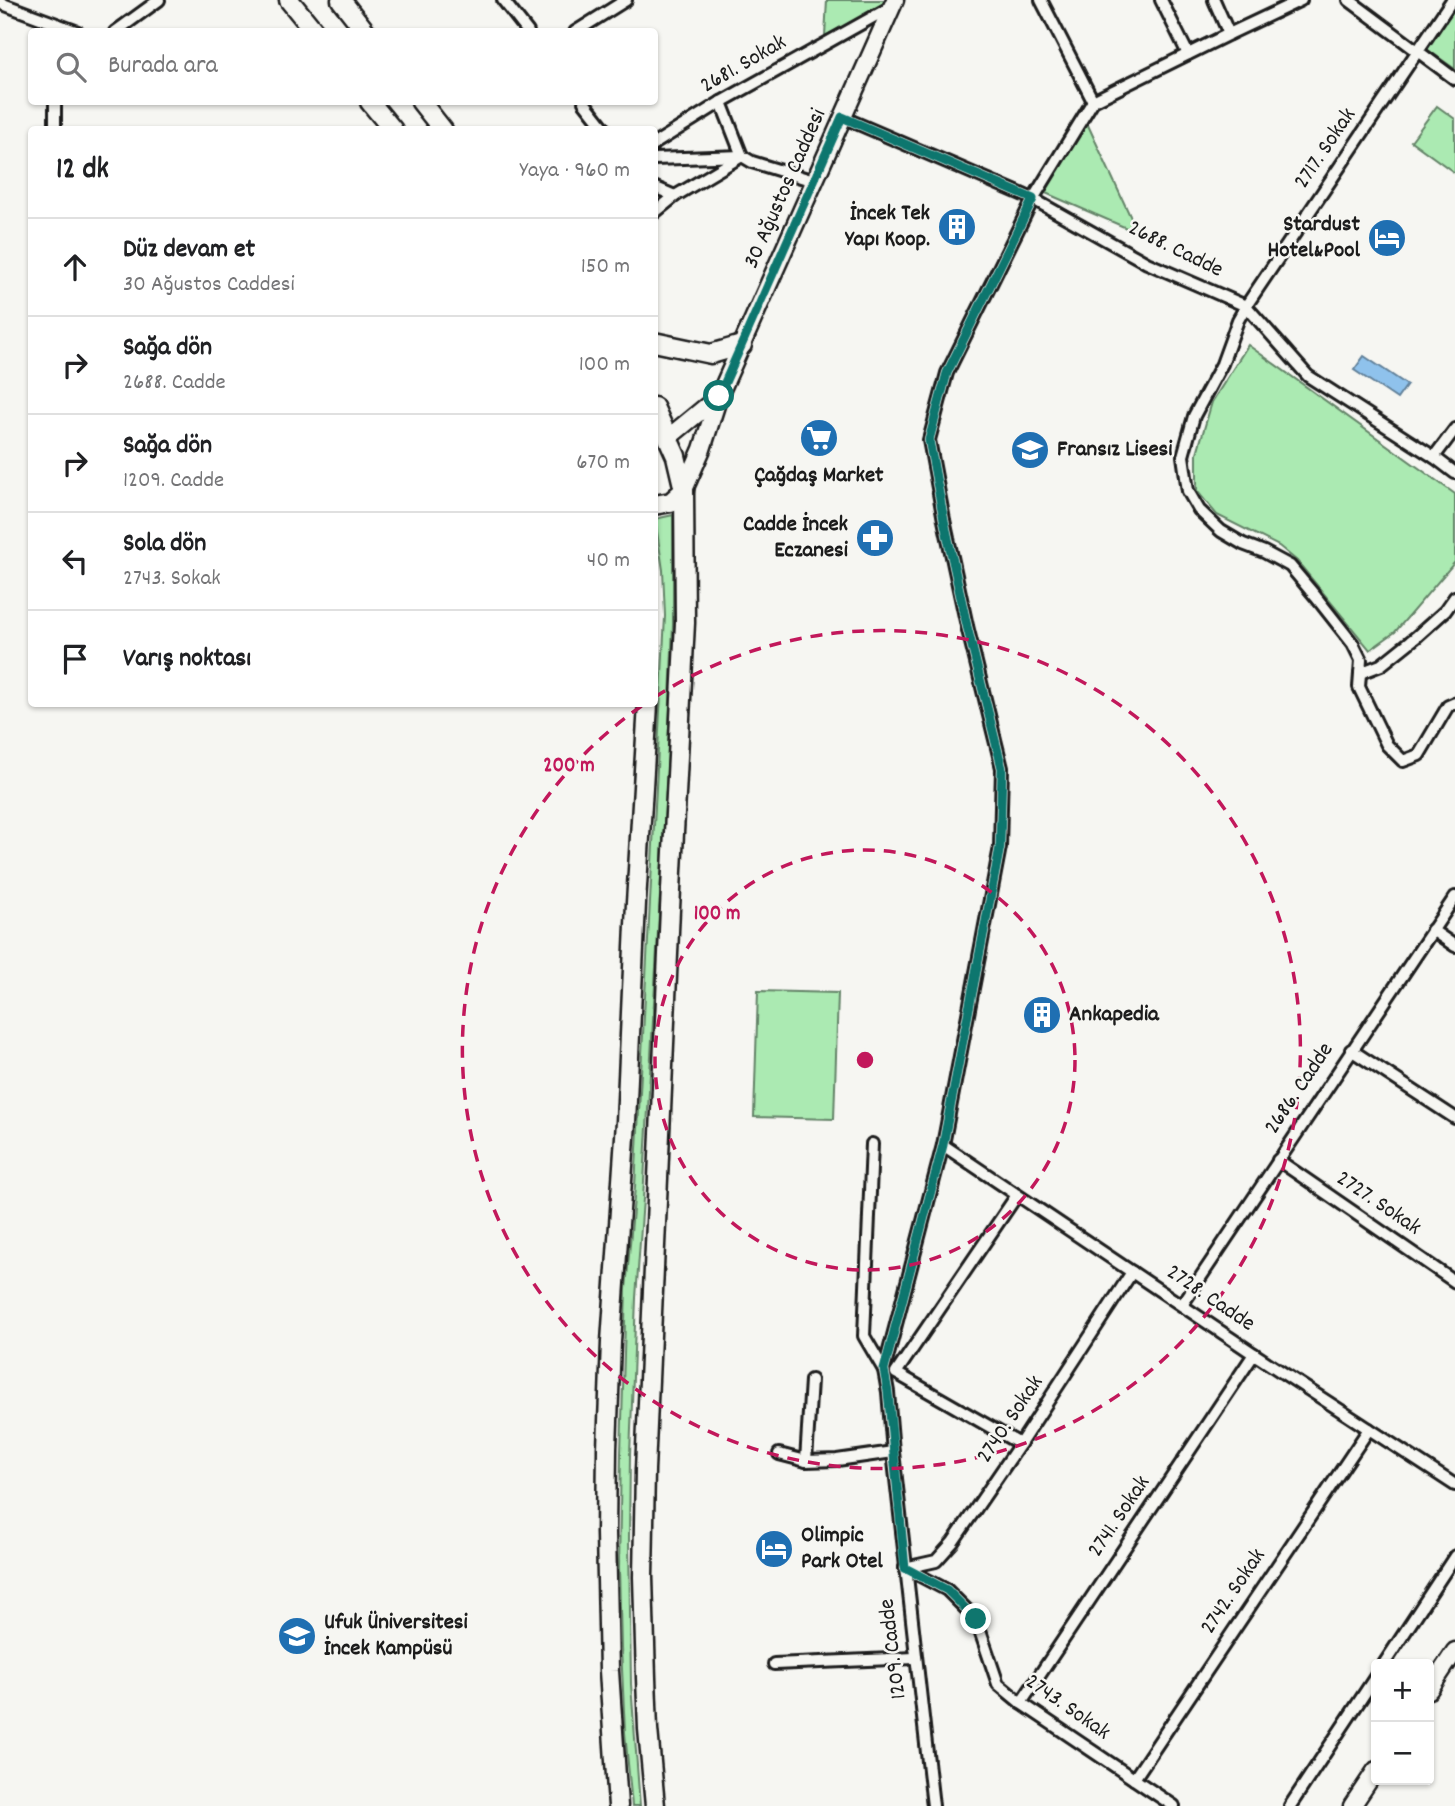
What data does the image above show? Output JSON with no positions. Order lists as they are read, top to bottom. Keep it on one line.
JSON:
{"streets":{"main road":["30 Ağustos Caddesi"],"street":["2681. Sokak","2717. Sokak","2688. Cadde","2686. Cadde","2727. Sokak","2728. Cadde","2740. Sokak","2741. Sokak","2742. Sokak","1209. Cadde","2743. Sokak"]},"crossings":[["2681. Sokak","30 Ağustos Caddesi"],["2717. Sokak","2688. Cadde"],["30 Ağustos Caddesi","2688. Cadde"],["2688. Cadde","1209. Cadde"],["2686. Cadde","2727. Sokak"],["2686. Cadde","2728. Cadde"],["2728. Cadde","2740. Sokak"],["2728. Cadde","2741. Sokak"],["2728. Cadde","2742. Sokak"],["2728. Cadde","1209. Cadde"],["2740. Sokak","1209. Cadde"],["2740. Sokak","2743. Sokak"],["2741. Sokak","2743. Sokak"],["2742. Sokak","2743. Sokak"],["1209. Cadde","2743. Sokak"]],"places":{"building":["İncek Tek Yapı Koop.","Ankapedia"],"hotel":["Stardust Hotel&Pool","Olimpic Park Otel"],"supermarket":["Çağdaş Market"],"school or university":["Fransız Lisesi","Ufuk Üniversitesi İncek Kampüsü"],"pharmacy":["Cadde İncek Eczanesi"]},"page":{"search":"Burada ara","heading":["12 dk","Yaya · 960 m"],"list":[["Düz devam et","30 Ağustos Caddesi","150 m"],["Sağa dön","2688. Cadde","100 m"],["Sağa dön","1209. Cadde","670 m"],["Sola dön","2743. Sokak","40 m"],"Varış noktası"],"map_buttons":["+","−"]},"rings":["200 m","100 m"]}
